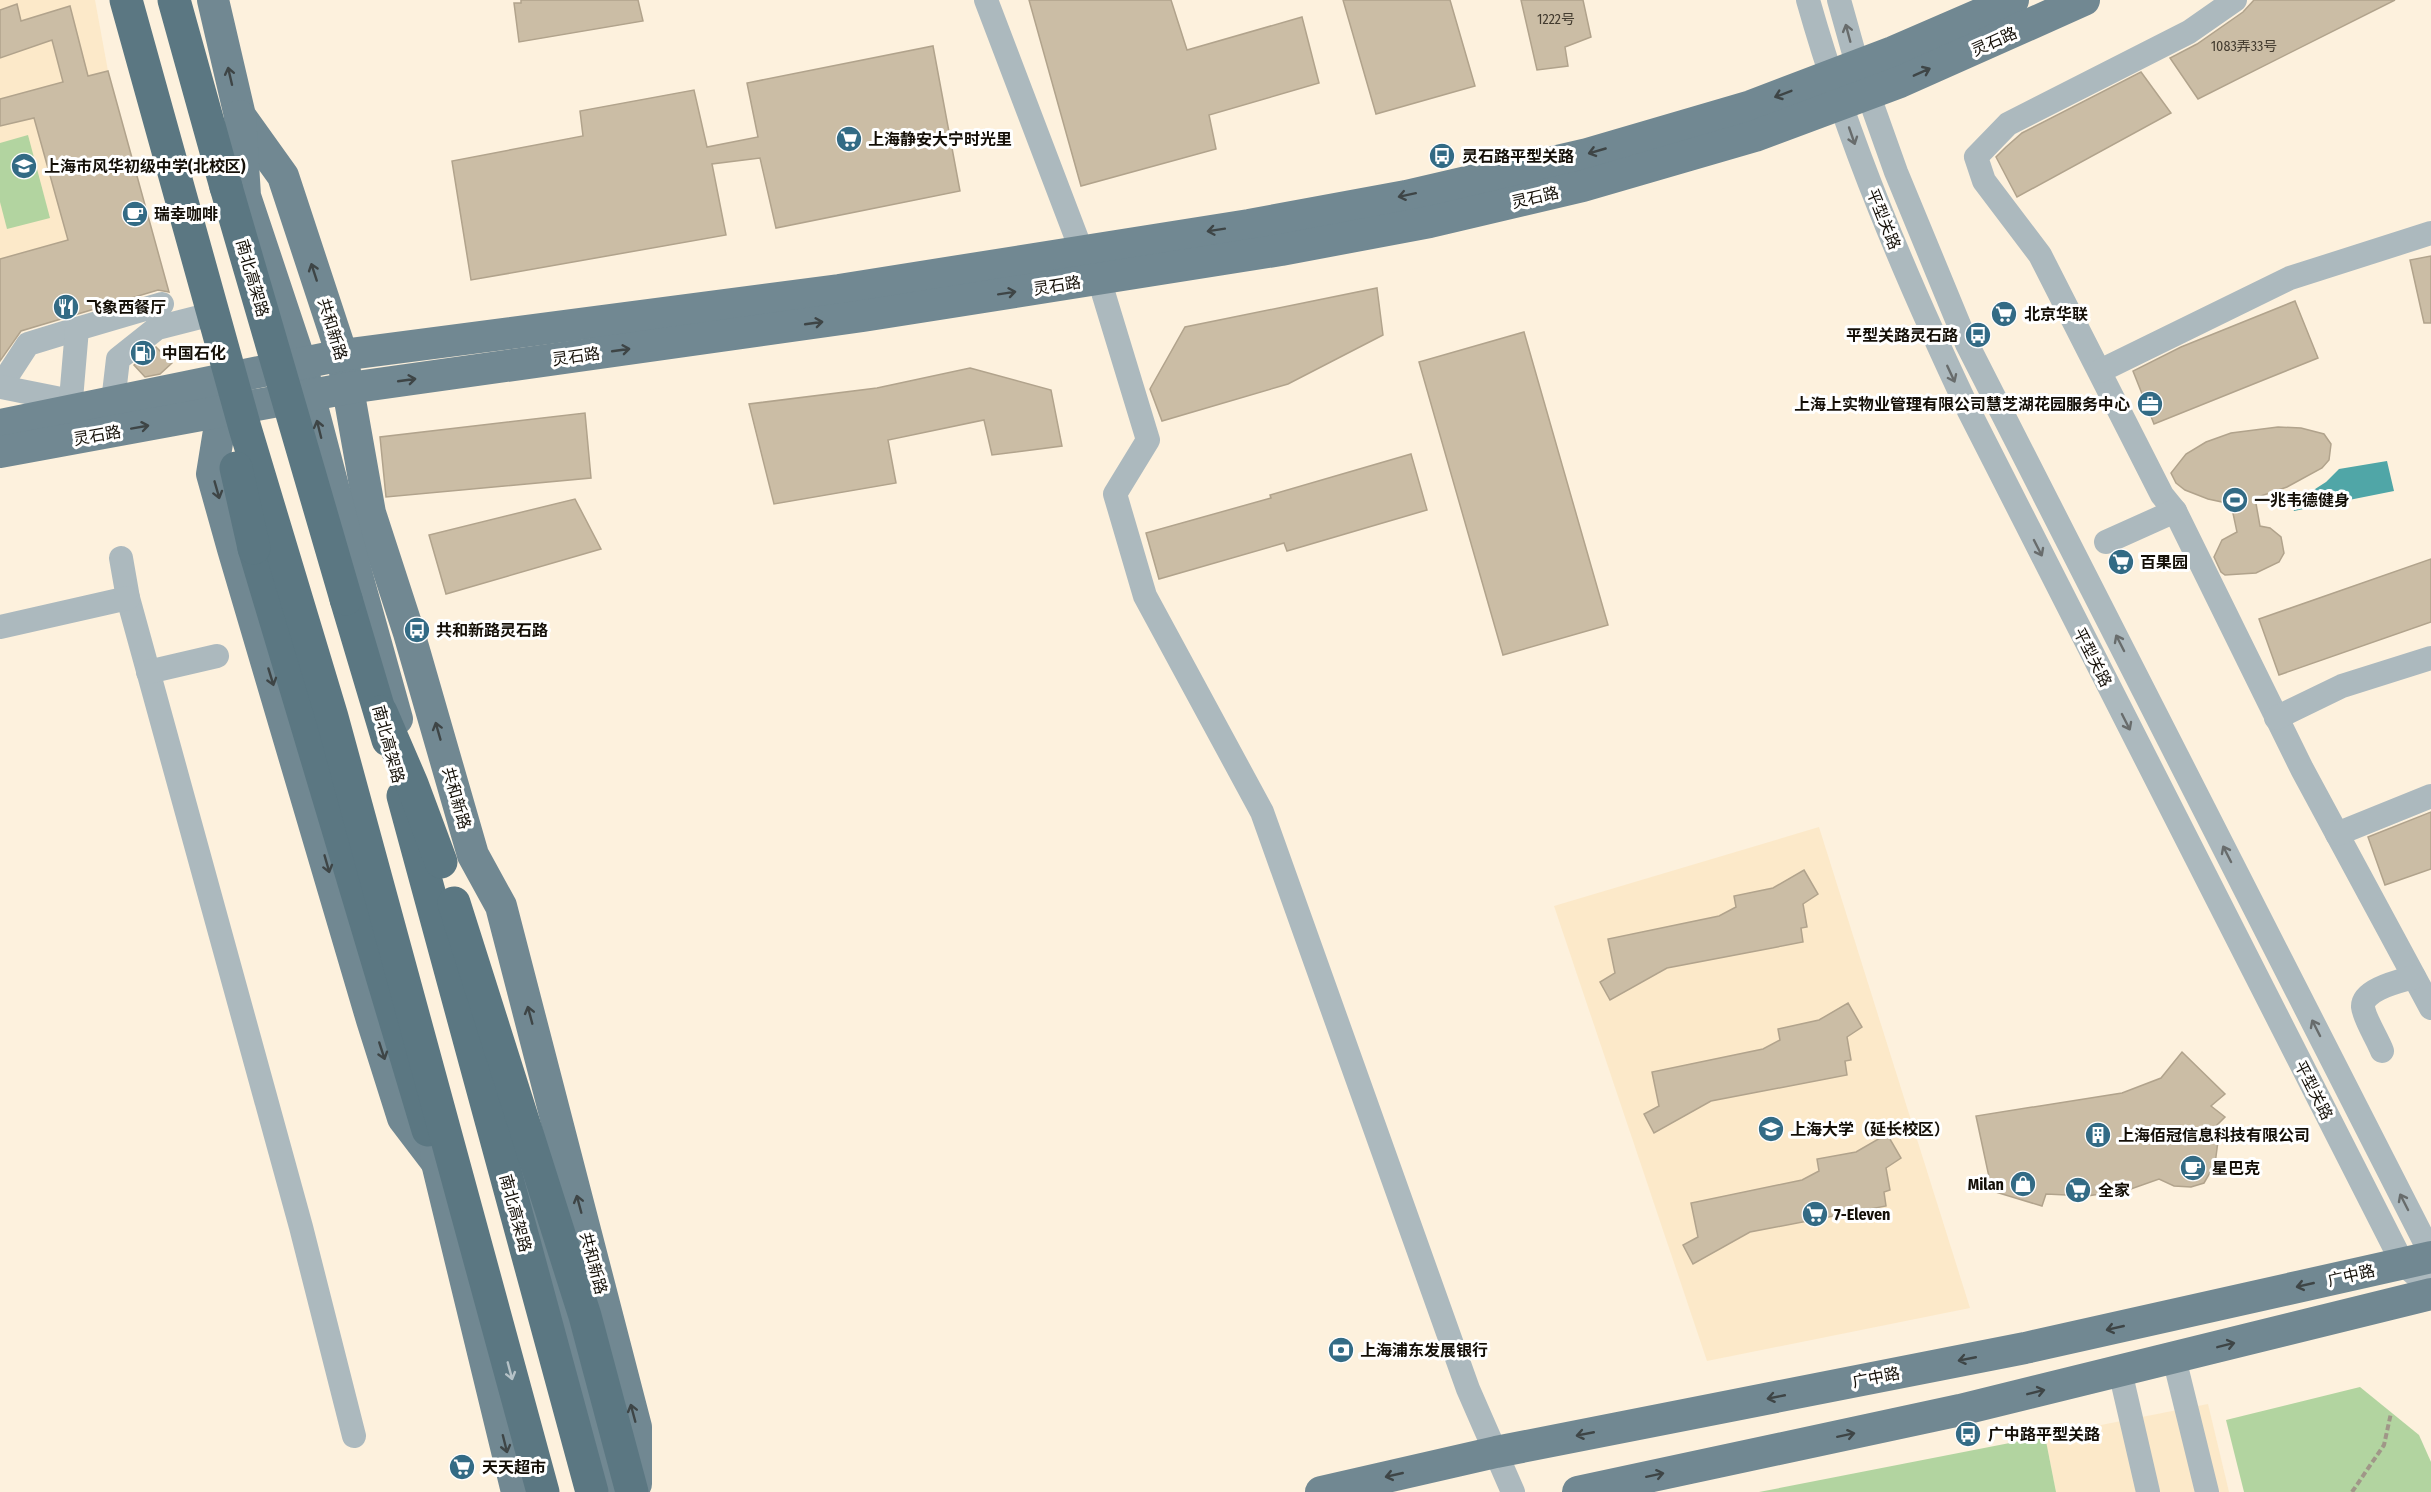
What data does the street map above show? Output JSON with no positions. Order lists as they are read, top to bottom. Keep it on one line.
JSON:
{"streets":{"highway":["南北高架路"],"main road":["灵石路","共和新路","广中路"],"street":["平型关路"]},"crossings":[["灵石路","平型关路"],["灵石路","共和新路"],["平型关路","广中路"]],"places":{"supermarket":["上海静安大宁时光里","北京华联","百果园","全家","7-Eleven","天天超市"],"bus stop":["灵石路平型关路","平型关路灵石路","共和新路灵石路","广中路平型关路"],"school or university":["上海市风华初级中学(北校区)","上海大学（延长校区）"],"cafe":["瑞幸咖啡","星巴克"],"restaurant":["飞象西餐厅"],"fuel station":["中国石化"],"office":["上海上实物业管理有限公司慧芝湖花园服务中心"],"sports":["一兆韦德健身"],"building":["上海佰冠信息科技有限公司"],"shop":["Milan"],"bank":["上海浦东发展银行"]},"house_numbers":["1222号","1083弄33号"]}
